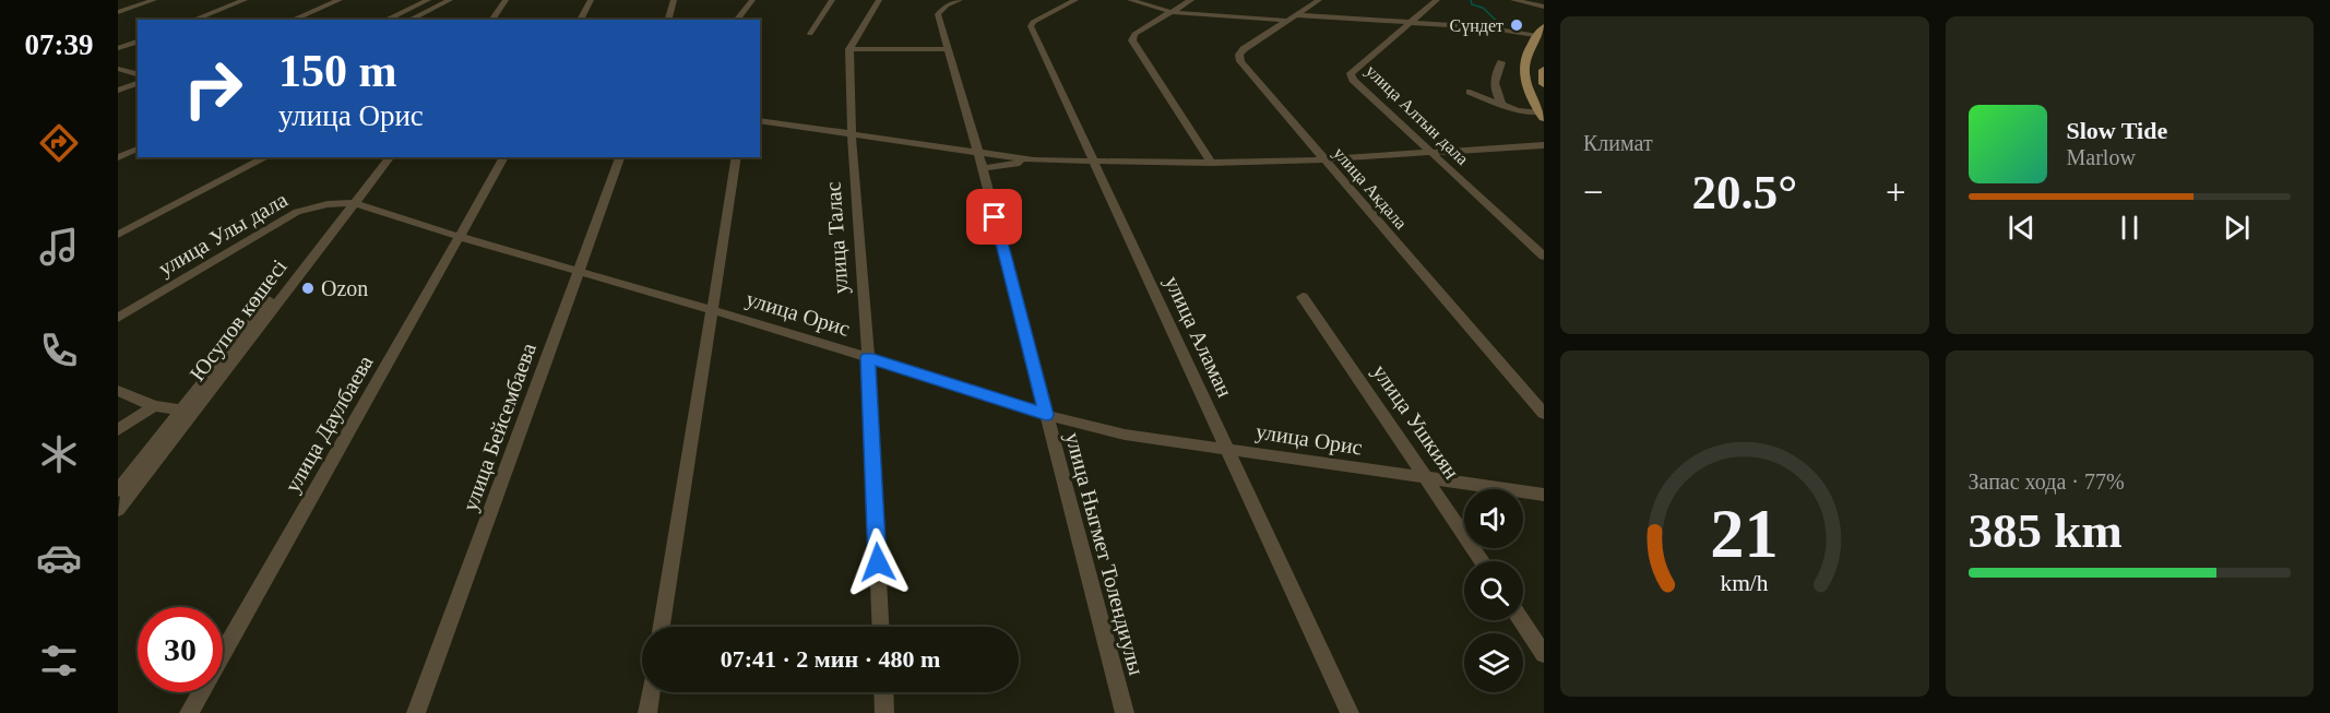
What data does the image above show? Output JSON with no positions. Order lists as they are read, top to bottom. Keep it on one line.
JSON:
{"streets":{"street":["улица Алтын дала","улица Акдала","улица Улы дала","улица Талас","улица Орис","Юсупов көшесі","улица Аламан","улица Ушкиян","улица Даулбаева","улица Бейсембаева","улица Ныгмет Толендиулы"]},"crossings":[["улица Улы дала","улица Орис"],["улица Улы дала","Юсупов көшесі"],["улица Талас","улица Орис"],["улица Орис","Юсупов көшесі"],["улица Орис","улица Аламан"],["улица Орис","улица Ушкиян"],["улица Орис","улица Даулбаева"],["улица Орис","улица Бейсембаева"],["улица Орис","улица Ныгмет Толендиулы"]],"places":["Сүндет","Ozon"],"page":{"tabs":"07:39","tile":["Климат",["Запас хода · 77%","385 km"]],"turn":["150 m","улица Орис"],"song":["Slow Tide","Marlow"],"heat":["−","20.5°","+"],"limit":"30","trip":"07:41 · 2 мин · 480 m","gauge":["21","km/h"]}}
